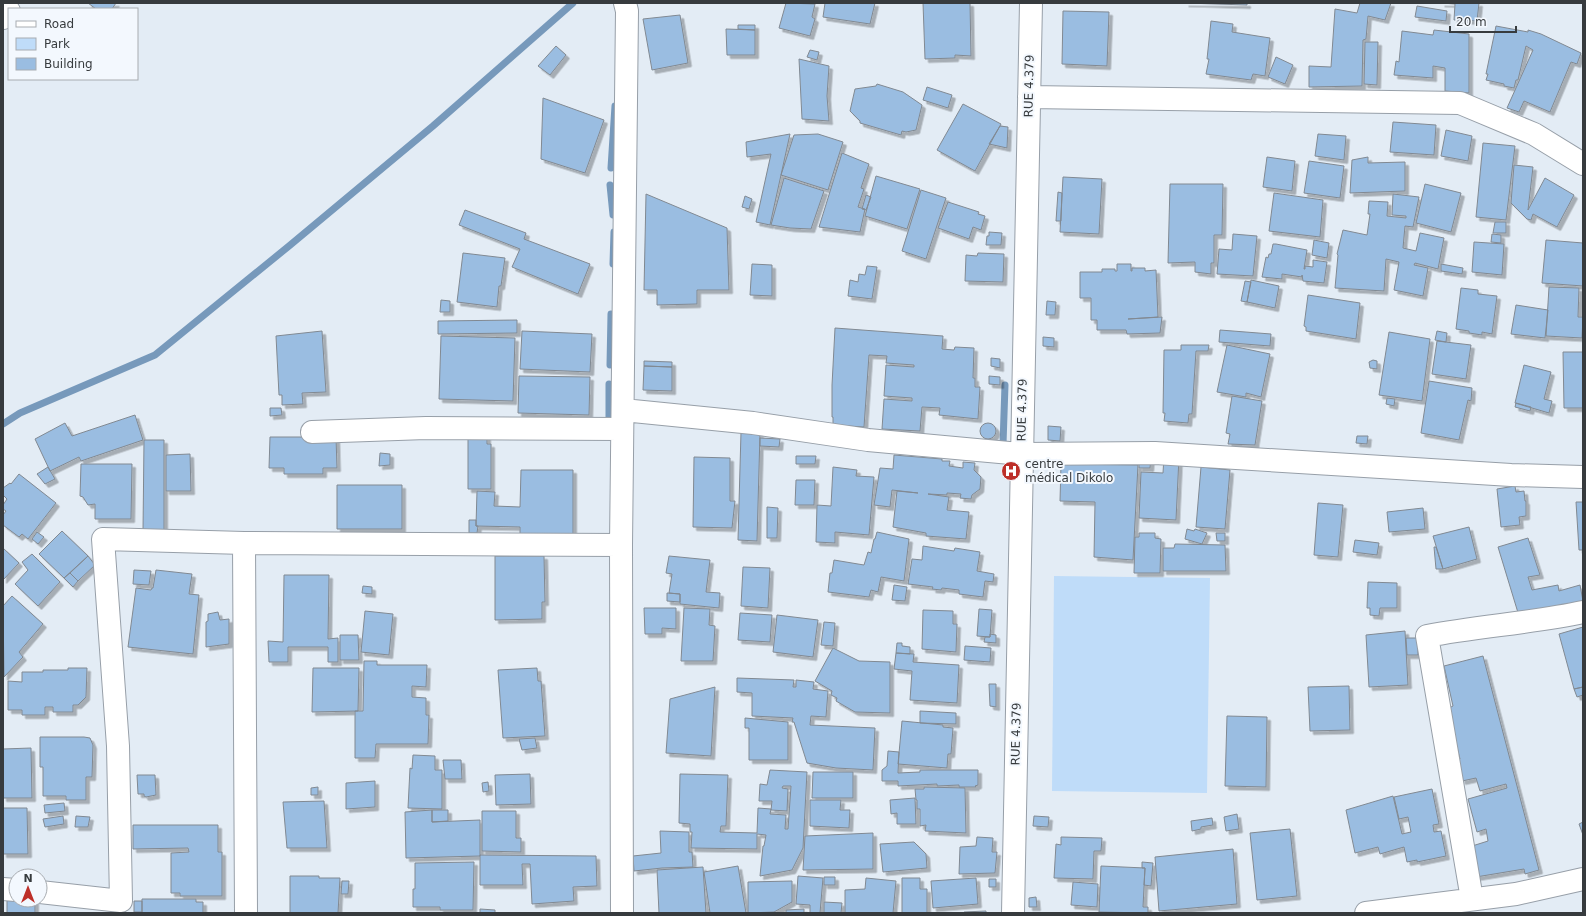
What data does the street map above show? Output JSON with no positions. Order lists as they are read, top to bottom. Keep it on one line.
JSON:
{"streets":{"street":["RUE 4.379"]},"places":{"hospital":["centre médical Dikolo"]},"legend":["Road","Park","Building"],"scale_bar":"20 m","north":"top"}
